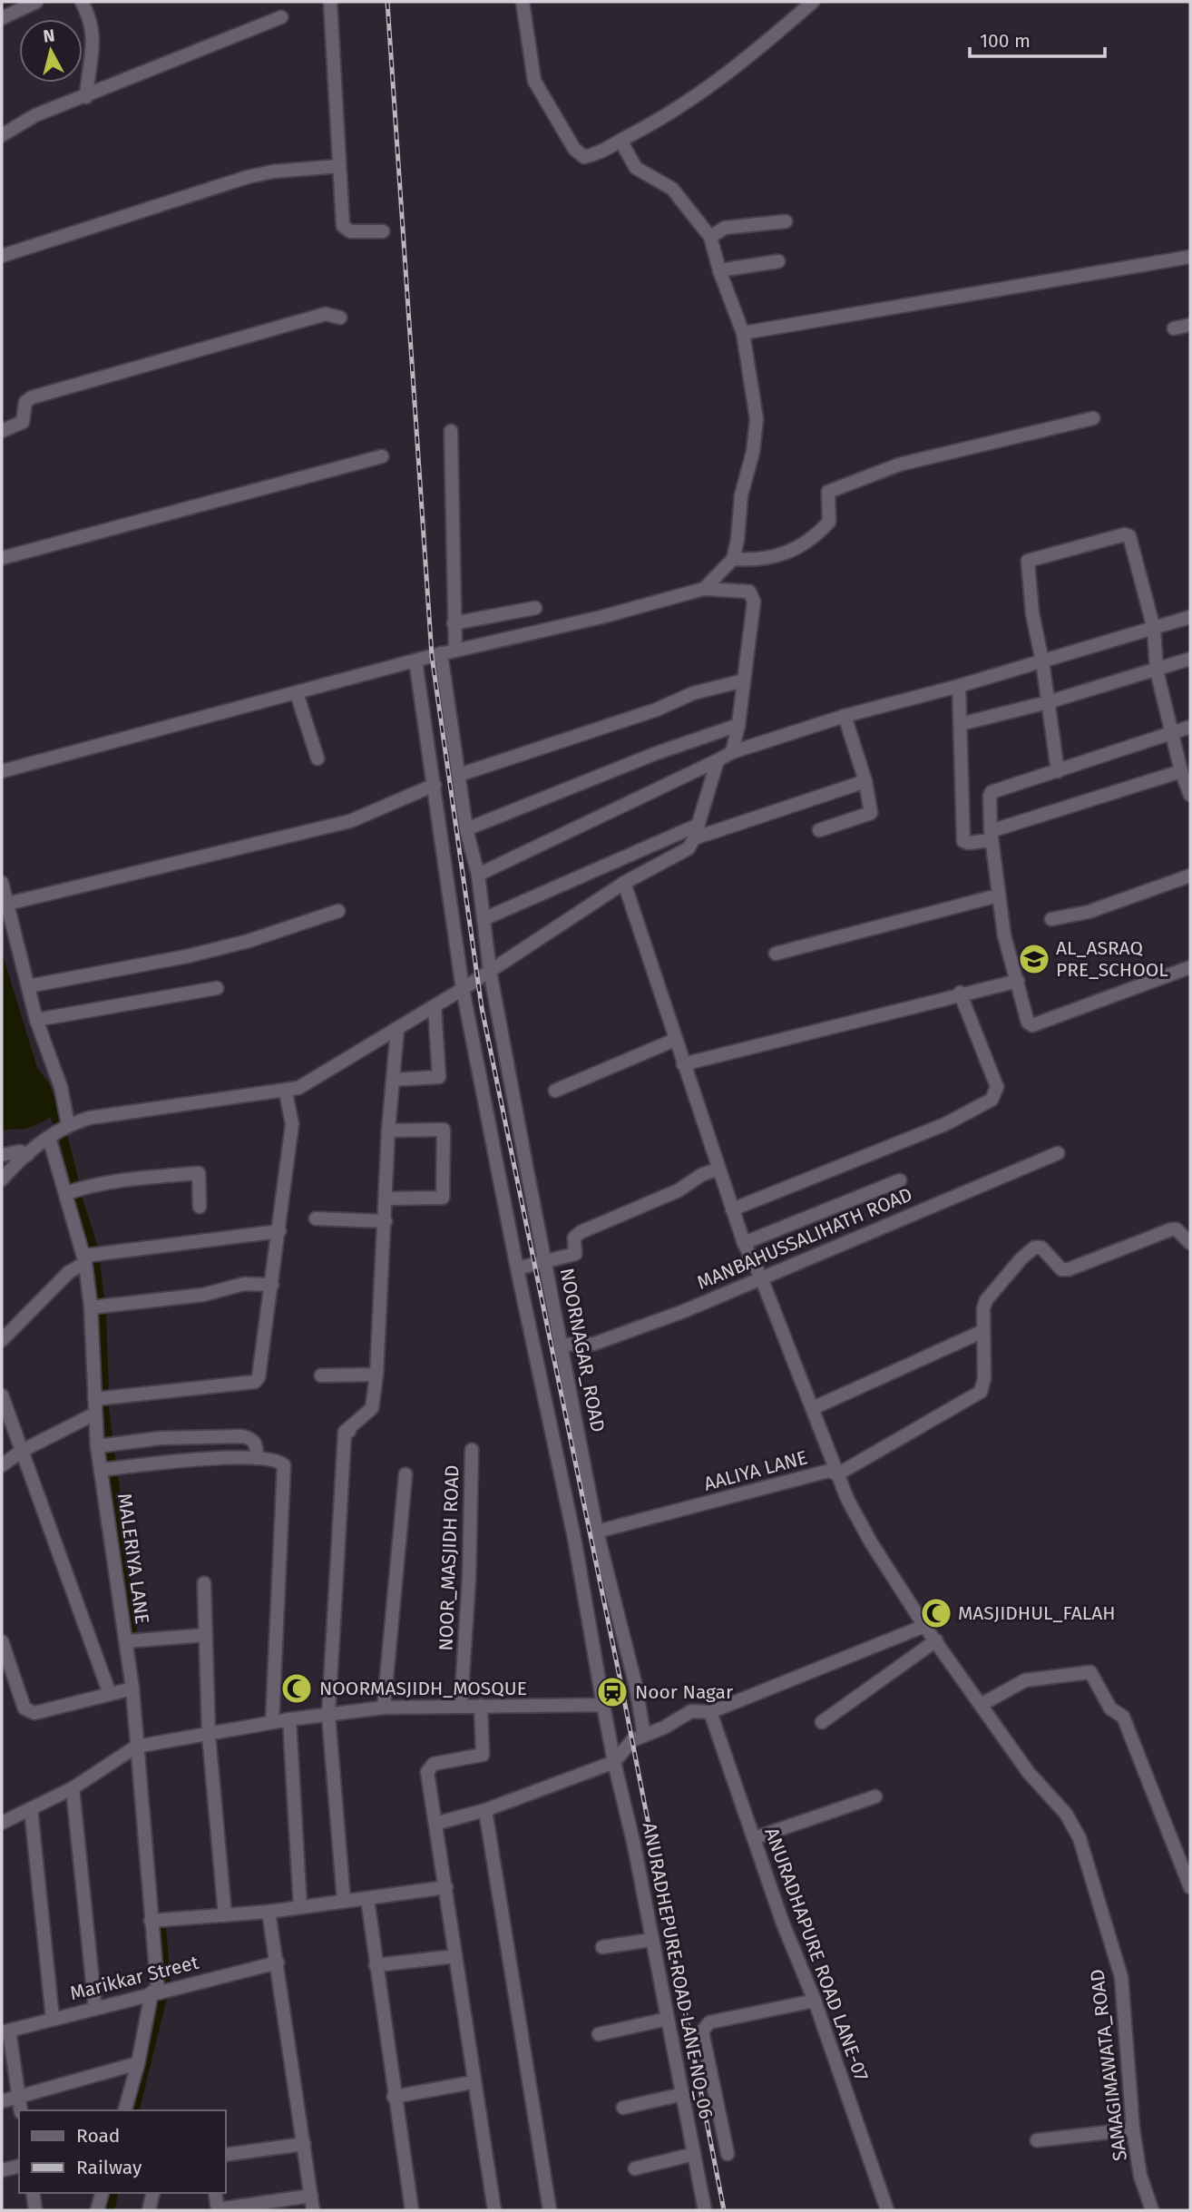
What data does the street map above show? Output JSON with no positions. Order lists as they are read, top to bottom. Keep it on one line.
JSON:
{"streets":{"street":["MANBAHUSSALIHATH ROAD","NOORNAGAR_ROAD","AALIYA LANE","NOOR_MASJIDH ROAD","MALERIYA LANE","ANURADHAPURE ROAD LANE-07","ANURADHEPURE ROAD LANE NO_06","Marikkar Street","SAMAGIMAWATA_ROAD"]},"crossings":[["MANBAHUSSALIHATH ROAD","NOORNAGAR_ROAD"],["MANBAHUSSALIHATH ROAD","SAMAGIMAWATA_ROAD"],["NOORNAGAR_ROAD","AALIYA LANE"],["AALIYA LANE","SAMAGIMAWATA_ROAD"],["MALERIYA LANE","Marikkar Street"]],"places":{"school or university":["AL_ASRAQ PRE_SCHOOL"],"mosque":["MASJIDHUL_FALAH","NOORMASJIDH_MOSQUE"],"station":["Noor Nagar"]},"legend":["Road","Railway"],"scale_bar":"100 m","north":"top"}
